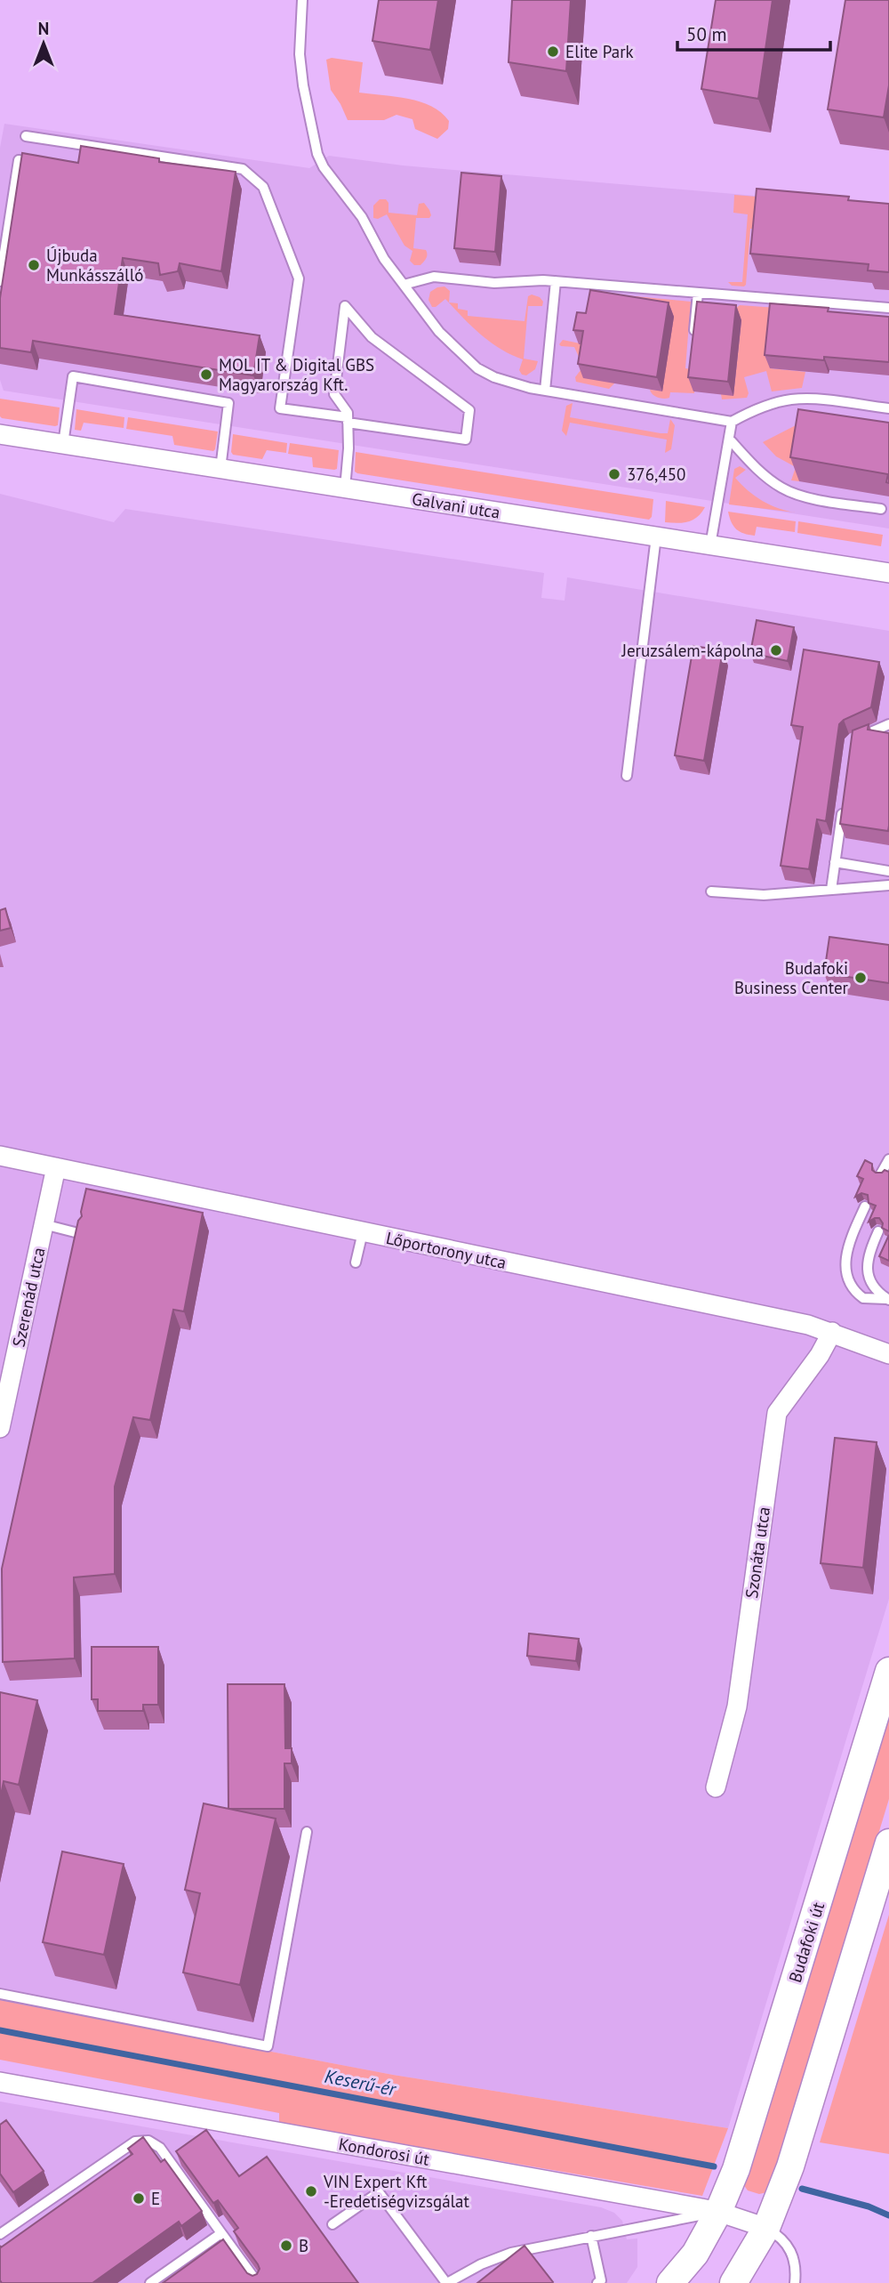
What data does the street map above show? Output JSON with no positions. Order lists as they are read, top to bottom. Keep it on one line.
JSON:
{"streets":{"main road":["Budafoki út"],"street":["Galvani utca","Lőportorony utca","Szerenád utca","Szonáta utca","Kondorosi út"]},"crossings":[["Lőportorony utca","Szerenád utca"],["Lőportorony utca","Szonáta utca"],["Budafoki út","Kondorosi út"]],"water":["Keserű-ér"],"places":["Elite Park","Újbuda Munkásszálló","MOL IT & Digital GBS Magyarország Kft.","376,450","Jeruzsálem-kápolna","Budafoki Business Center","VIN Expert Kft -Eredetiségvizsgálat","E","B"],"scale_bar":"50 m","north":"top"}
